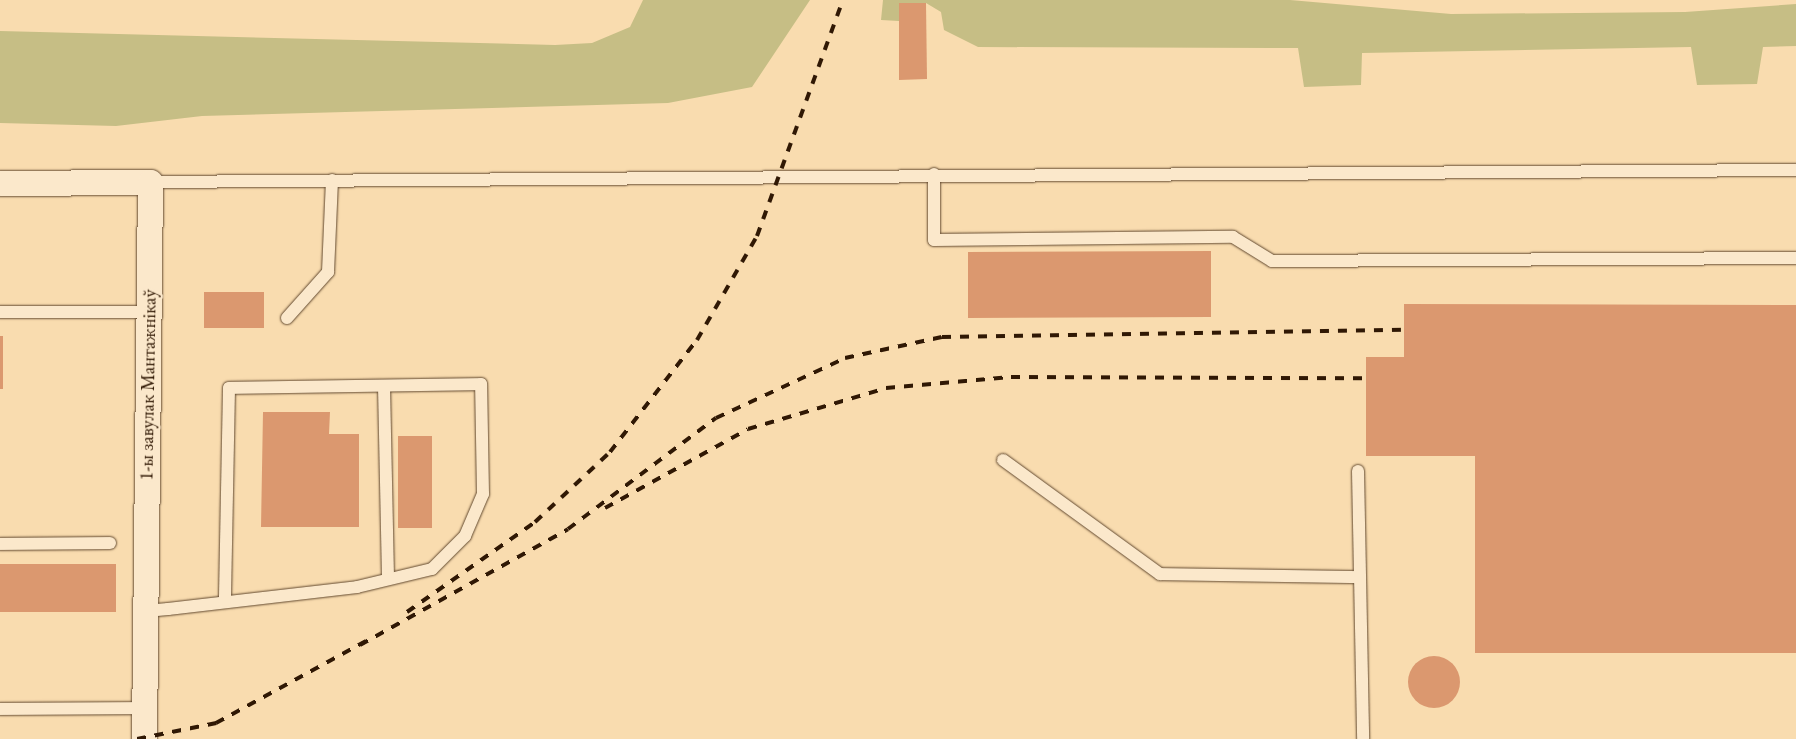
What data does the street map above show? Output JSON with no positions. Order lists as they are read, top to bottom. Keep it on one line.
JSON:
{"streets":{"street":["1-ы завулак Мантажнікаў"]}}
